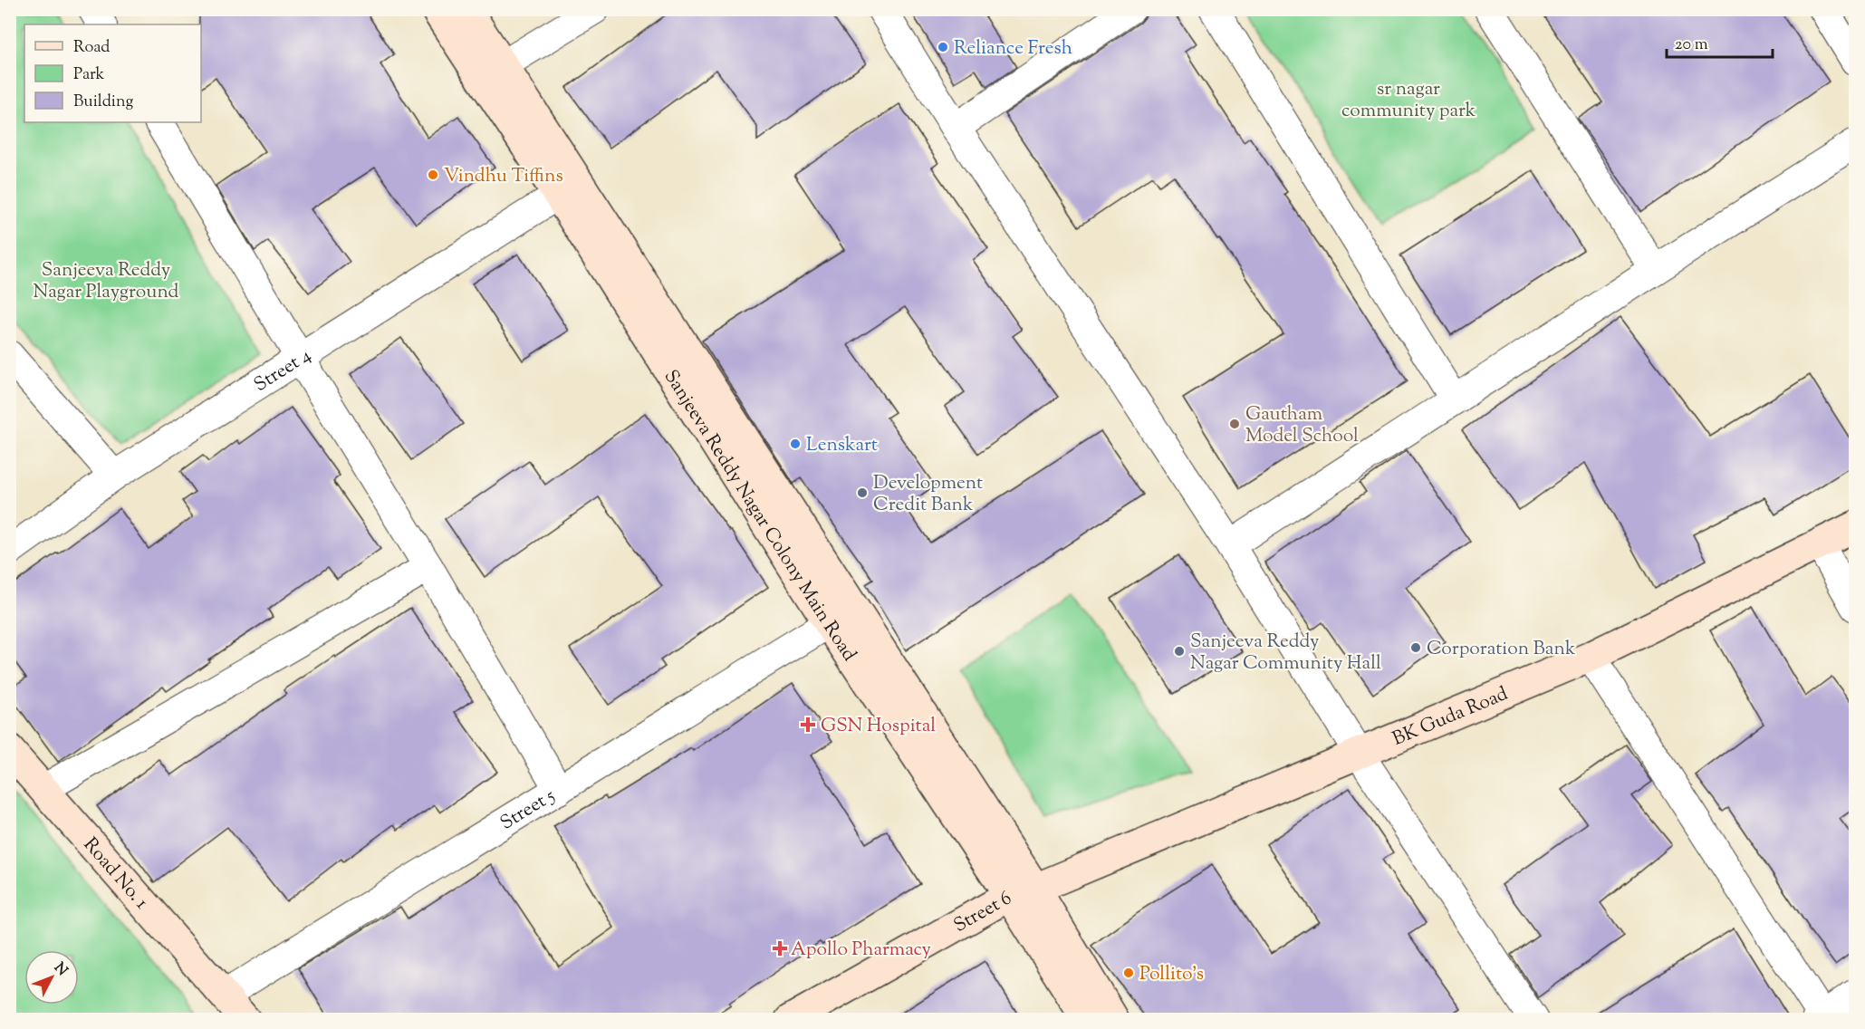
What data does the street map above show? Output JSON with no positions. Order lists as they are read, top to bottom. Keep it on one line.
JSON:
{"streets":{"main road":["Sanjeeva Reddy Nagar Colony Main Road","BK Guda Road","Road No. 1","Street 6"],"street":["Street 4","Street 5"]},"crossings":[["Street 4","Sanjeeva Reddy Nagar Colony Main Road"],["Sanjeeva Reddy Nagar Colony Main Road","BK Guda Road"],["Sanjeeva Reddy Nagar Colony Main Road","Street 5"],["Sanjeeva Reddy Nagar Colony Main Road","Street 6"],["BK Guda Road","Street 6"],["Street 5","Road No. 1"]],"parks":["sr nagar community park","Sanjeeva Reddy Nagar Playground"],"places":{"other":["Reliance Fresh","Vindhu Tiffins","Gautham Model School","Lenskart","Development Credit Bank","Corporation Bank","Sanjeeva Reddy Nagar Community Hall","Pollito's"],"health":["GSN Hospital","Apollo Pharmacy"]},"legend":["Road","Park","Building"],"scale_bar":"20 m","north":"top right"}
